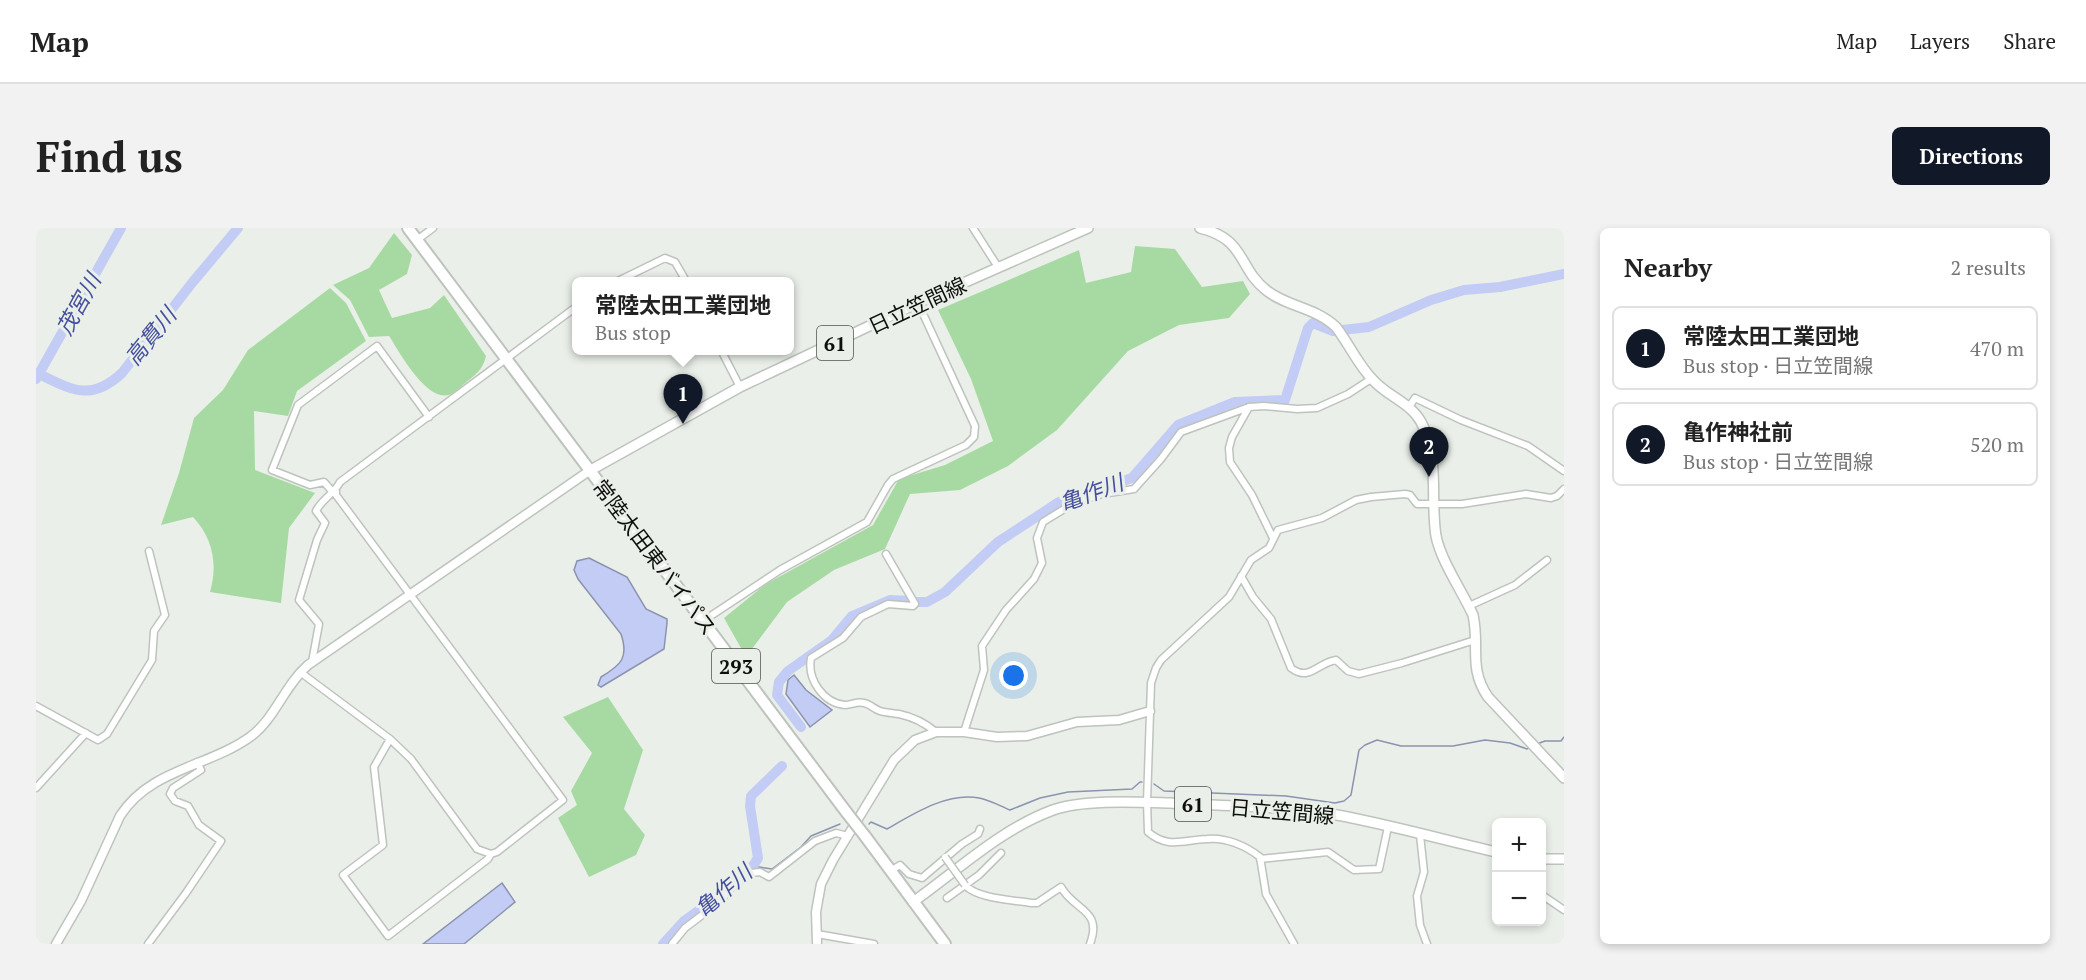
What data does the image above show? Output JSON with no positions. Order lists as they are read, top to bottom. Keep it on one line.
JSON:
{"streets":{"highway":["常陸太田東バイパス","293"],"main road":["日立笠間線","61"]},"crossings":[["日立笠間線","常陸太田東バイパス"]],"water":["茂宮川","高貫川","亀作川"],"page":{"header":"Map","nav":["Map","Layers","Share"],"buttons":"Directions","title":"Find us","heading":["Nearby","2 results"],"popup":["常陸太田工業団地","Bus stop"],"list":[{"mark":"1","name":"常陸太田工業団地","note":"Bus stop · 日立笠間線","value":"470 m"},{"mark":"2","name":"亀作神社前","note":"Bus stop · 日立笠間線","value":"520 m"}],"pins":["1","2"],"map_buttons":["+","−"]}}
